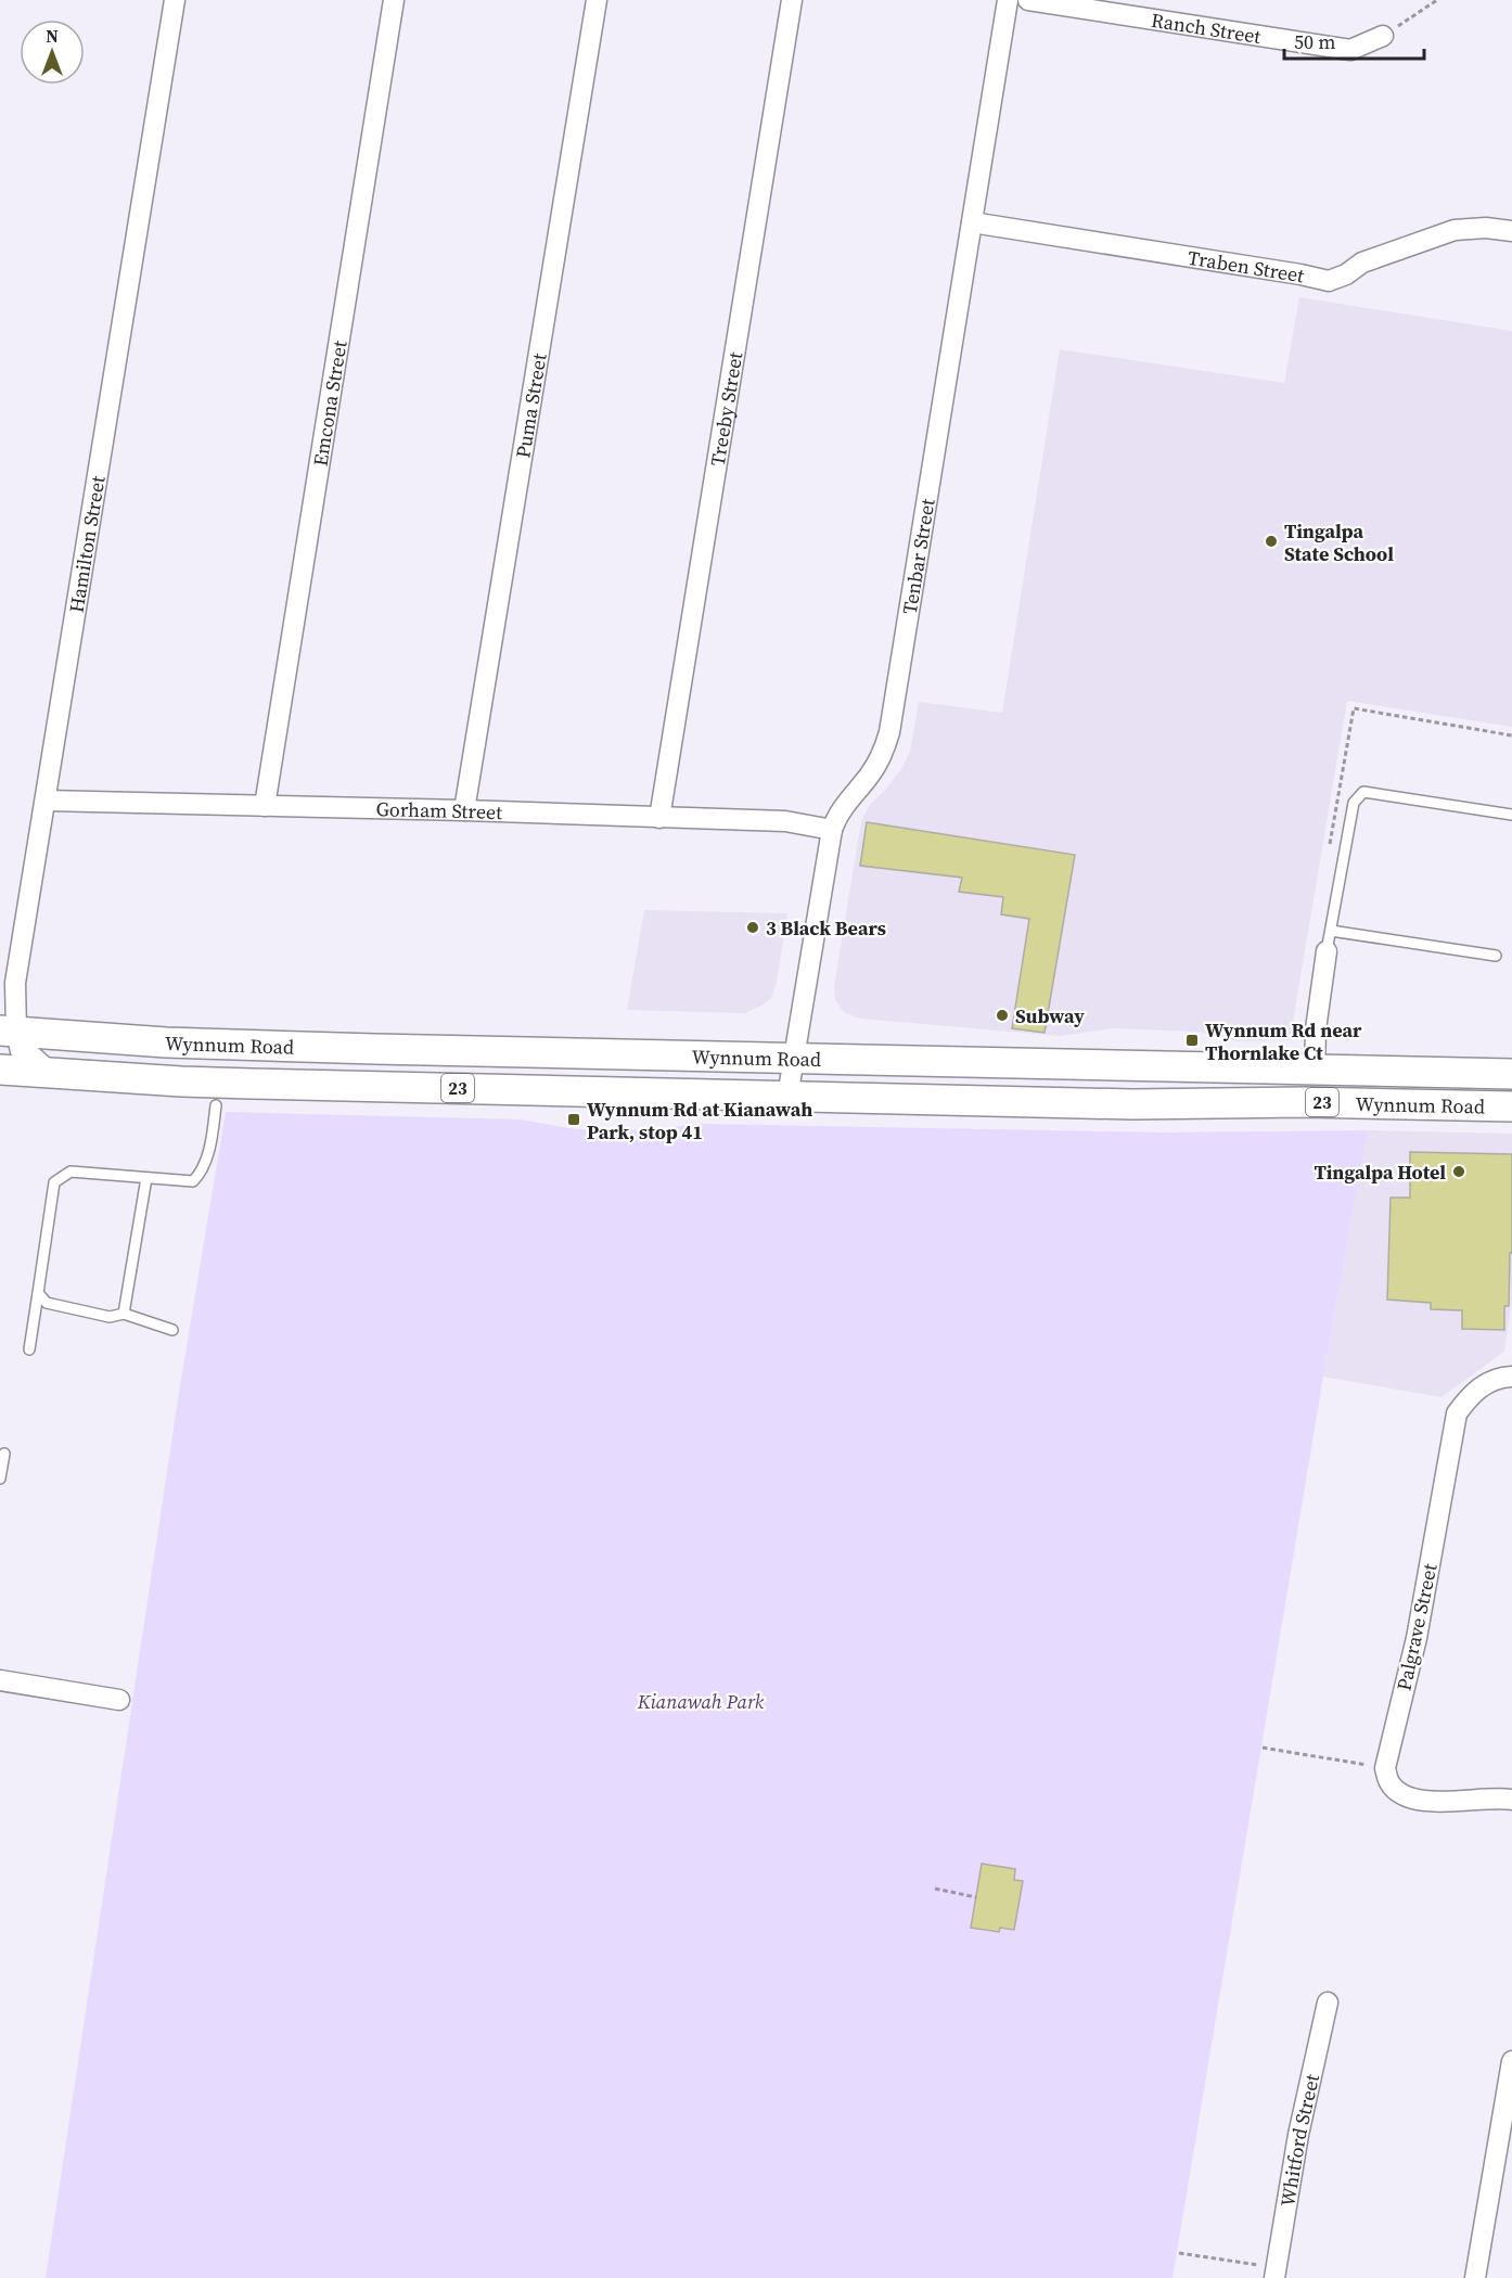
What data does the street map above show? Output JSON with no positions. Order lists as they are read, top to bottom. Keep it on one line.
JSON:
{"streets":{"main road":["Wynnum Road","23"],"street":["Ranch Street","Traben Street","Emcona Street","Puma Street","Treeby Street","Hamilton Street","Tenbar Street","Gorham Street","Palgrave Street","Whitford Street"]},"crossings":[["Traben Street","Tenbar Street"],["Emcona Street","Gorham Street"],["Puma Street","Gorham Street"],["Treeby Street","Gorham Street"],["Hamilton Street","Gorham Street"],["Hamilton Street","Wynnum Road"],["Tenbar Street","Gorham Street"],["Tenbar Street","Wynnum Road"]],"parks":["Kianawah Park"],"places":{"other":["Tingalpa State School","3 Black Bears","Subway","Tingalpa Hotel"],"transit":["Wynnum Rd near Thornlake Ct","Wynnum Rd at Kianawah Park, stop 41"]},"scale_bar":"50 m","north":"top"}
